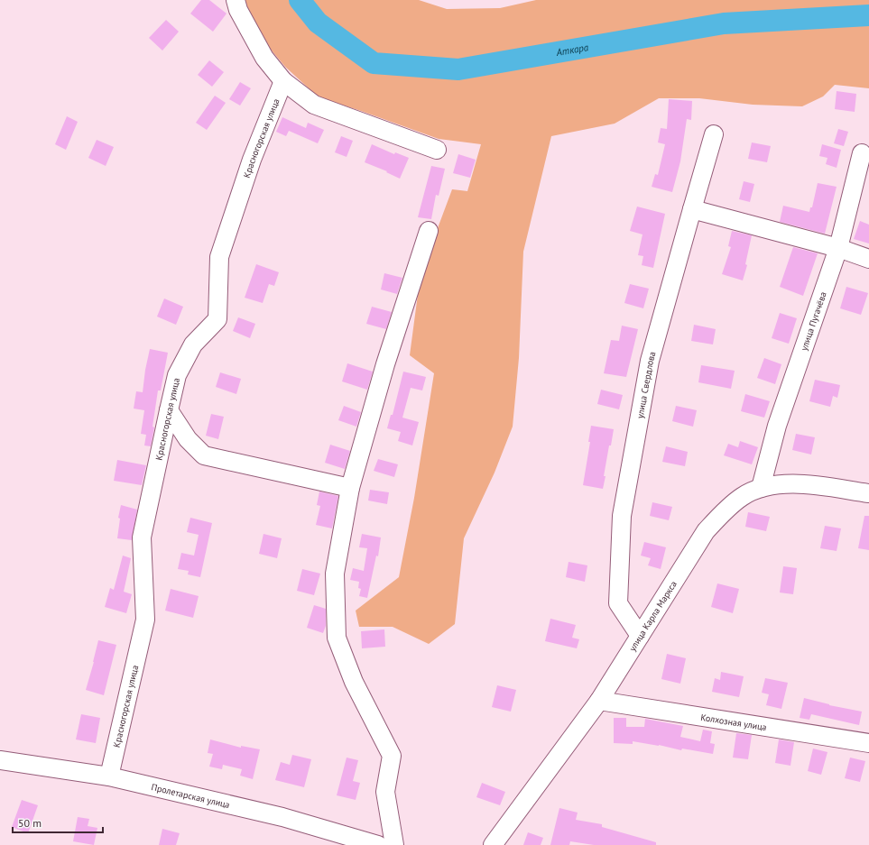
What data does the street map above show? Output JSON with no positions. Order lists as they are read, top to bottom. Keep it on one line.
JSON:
{"streets":{"street":["Красногорская улица","улица Пугачёва","улица Свердлова","улица Карла Маркса","Колхозная улица","Пролетарская улица"]},"crossings":[["Красногорская улица","Пролетарская улица"],["улица Пугачёва","улица Карла Маркса"],["улица Свердлова","улица Карла Маркса"],["улица Карла Маркса","Колхозная улица"]],"water":["Аткара"],"scale_bar":"50 m"}
